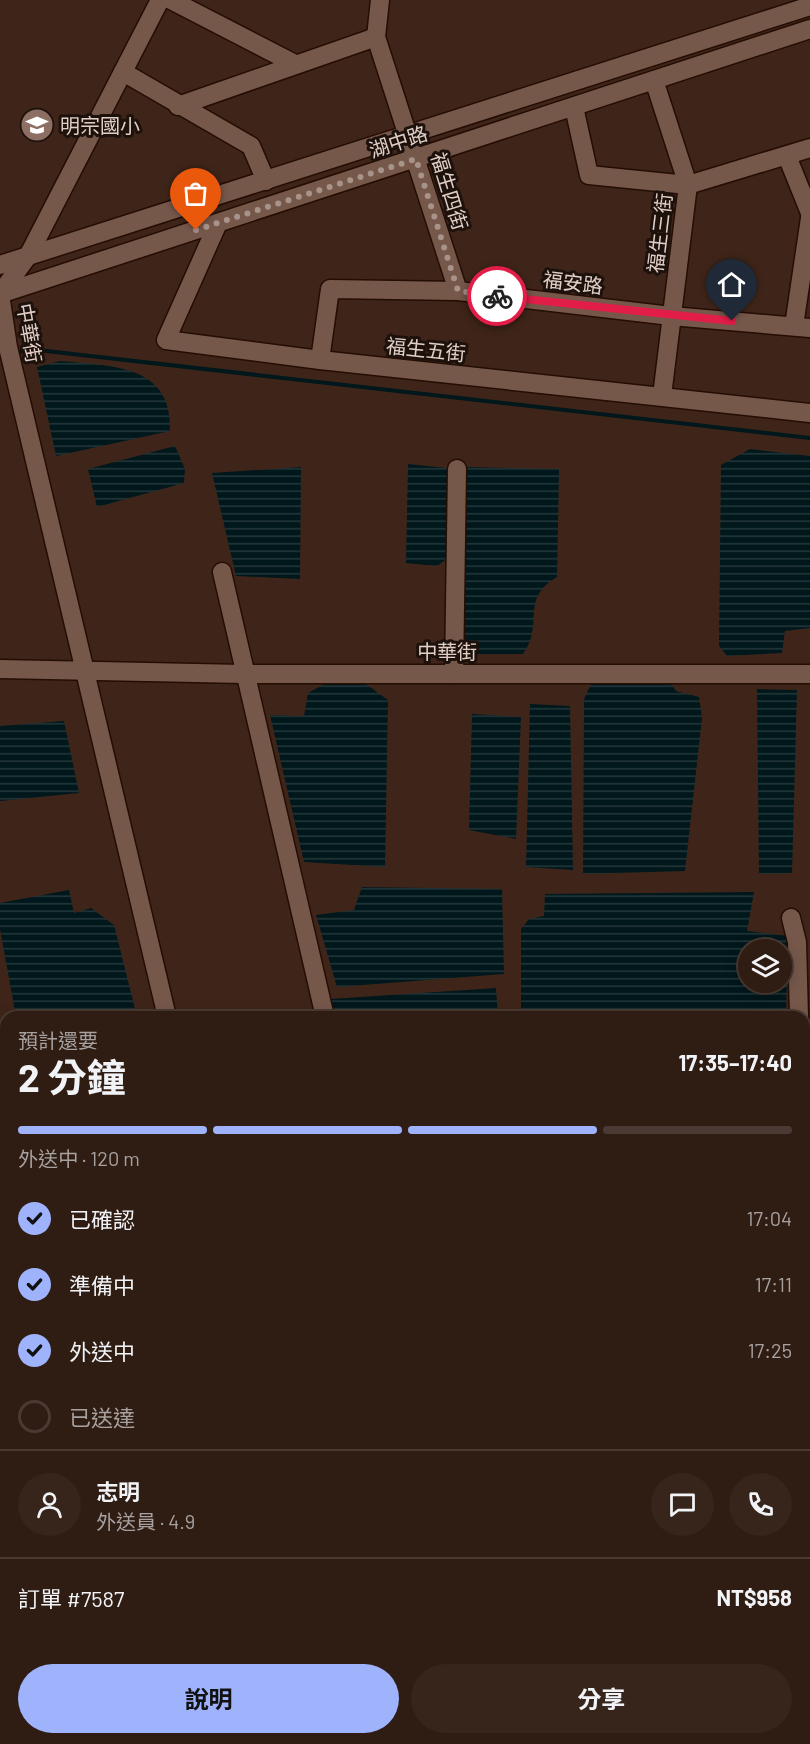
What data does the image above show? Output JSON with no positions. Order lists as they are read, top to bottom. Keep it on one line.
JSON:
{"streets":{"street":["湖中路","福生四街","福生三街","福安路","中華街","福生五街"]},"crossings":[["湖中路","福生四街"],["湖中路","福生三街"],["湖中路","中華街"],["湖中路","福生五街"],["福生四街","福安路"],["福生三街","福安路"],["福生三街","福生五街"],["福安路","福生五街"]],"places":{"school or university":["明宗國小"]},"page":{"heading":["2 分鐘","預計還要","17:35–17:40"],"panel":["志明","外送員 · 4.9","訂單 #7587","NT$958"],"bar":"外送中 · 120 m","list":[["已確認","17:04"],["準備中","17:11"],["外送中","17:25"],"已送達"],"buttons":["說明","分享"]}}
